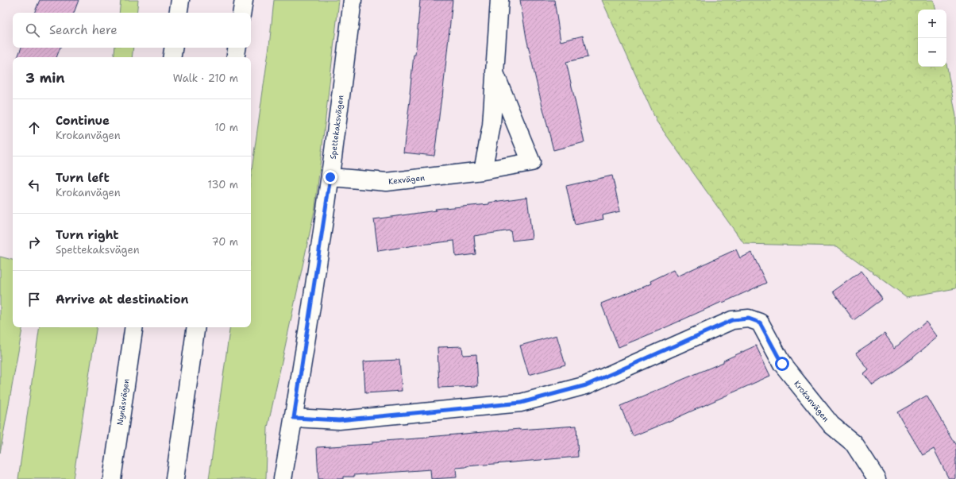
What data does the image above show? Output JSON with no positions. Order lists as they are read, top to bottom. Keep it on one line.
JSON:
{"streets":{"main road":["Spettekaksvägen","Kexvägen","Krokanvägen","Nynäsvägen"]},"crossings":[["Spettekaksvägen","Kexvägen"],["Spettekaksvägen","Krokanvägen"]],"page":{"map_buttons":["+","−"],"search":"Search here","heading":["3 min","Walk · 210 m"],"list":[["Continue","Krokanvägen","10 m"],["Turn left","Krokanvägen","130 m"],["Turn right","Spettekaksvägen","70 m"],"Arrive at destination"]}}
